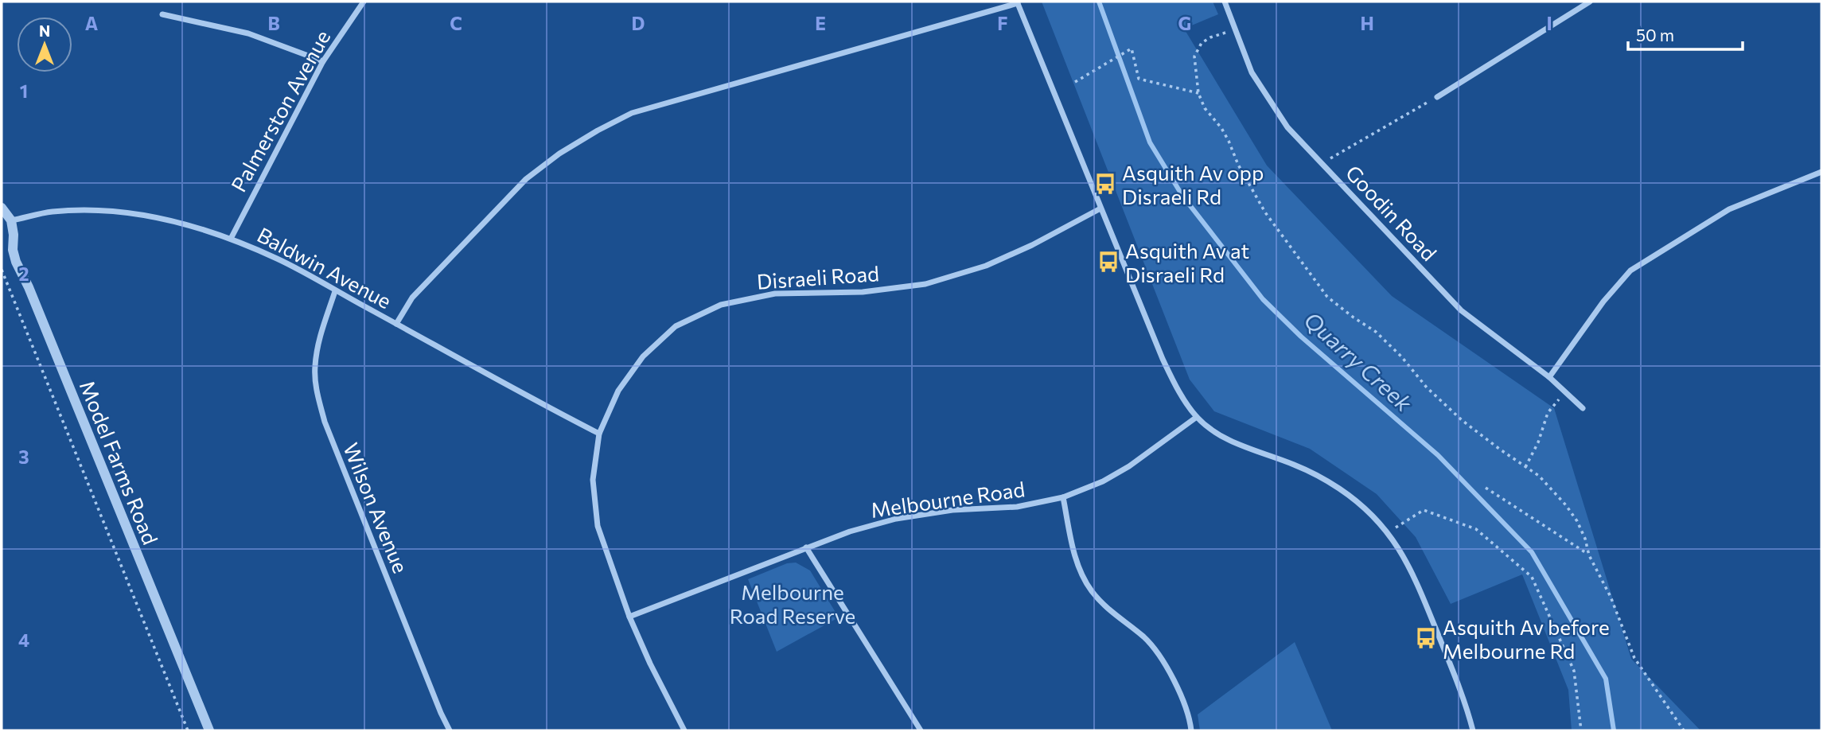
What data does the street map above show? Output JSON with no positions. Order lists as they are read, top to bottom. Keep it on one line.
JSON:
{"streets":{"street":["Palmerston Avenue","Goodin Road","Baldwin Avenue","Disraeli Road","Model Farms Road","Melbourne Road","Wilson Avenue"]},"crossings":[["Palmerston Avenue","Baldwin Avenue"],["Baldwin Avenue","Disraeli Road"],["Baldwin Avenue","Model Farms Road"],["Baldwin Avenue","Wilson Avenue"],["Disraeli Road","Melbourne Road"]],"water":["Quarry Creek"],"parks":["Melbourne Road Reserve"],"places":{"bus stop":["Asquith Av opp Disraeli Rd","Asquith Av at Disraeli Rd","Asquith Av before Melbourne Rd"]},"scale_bar":"50 m","north":"top","grid":{"columns":["A","B","C","D","E","F","G","H","I"],"rows":["1","2","3","4"]}}
